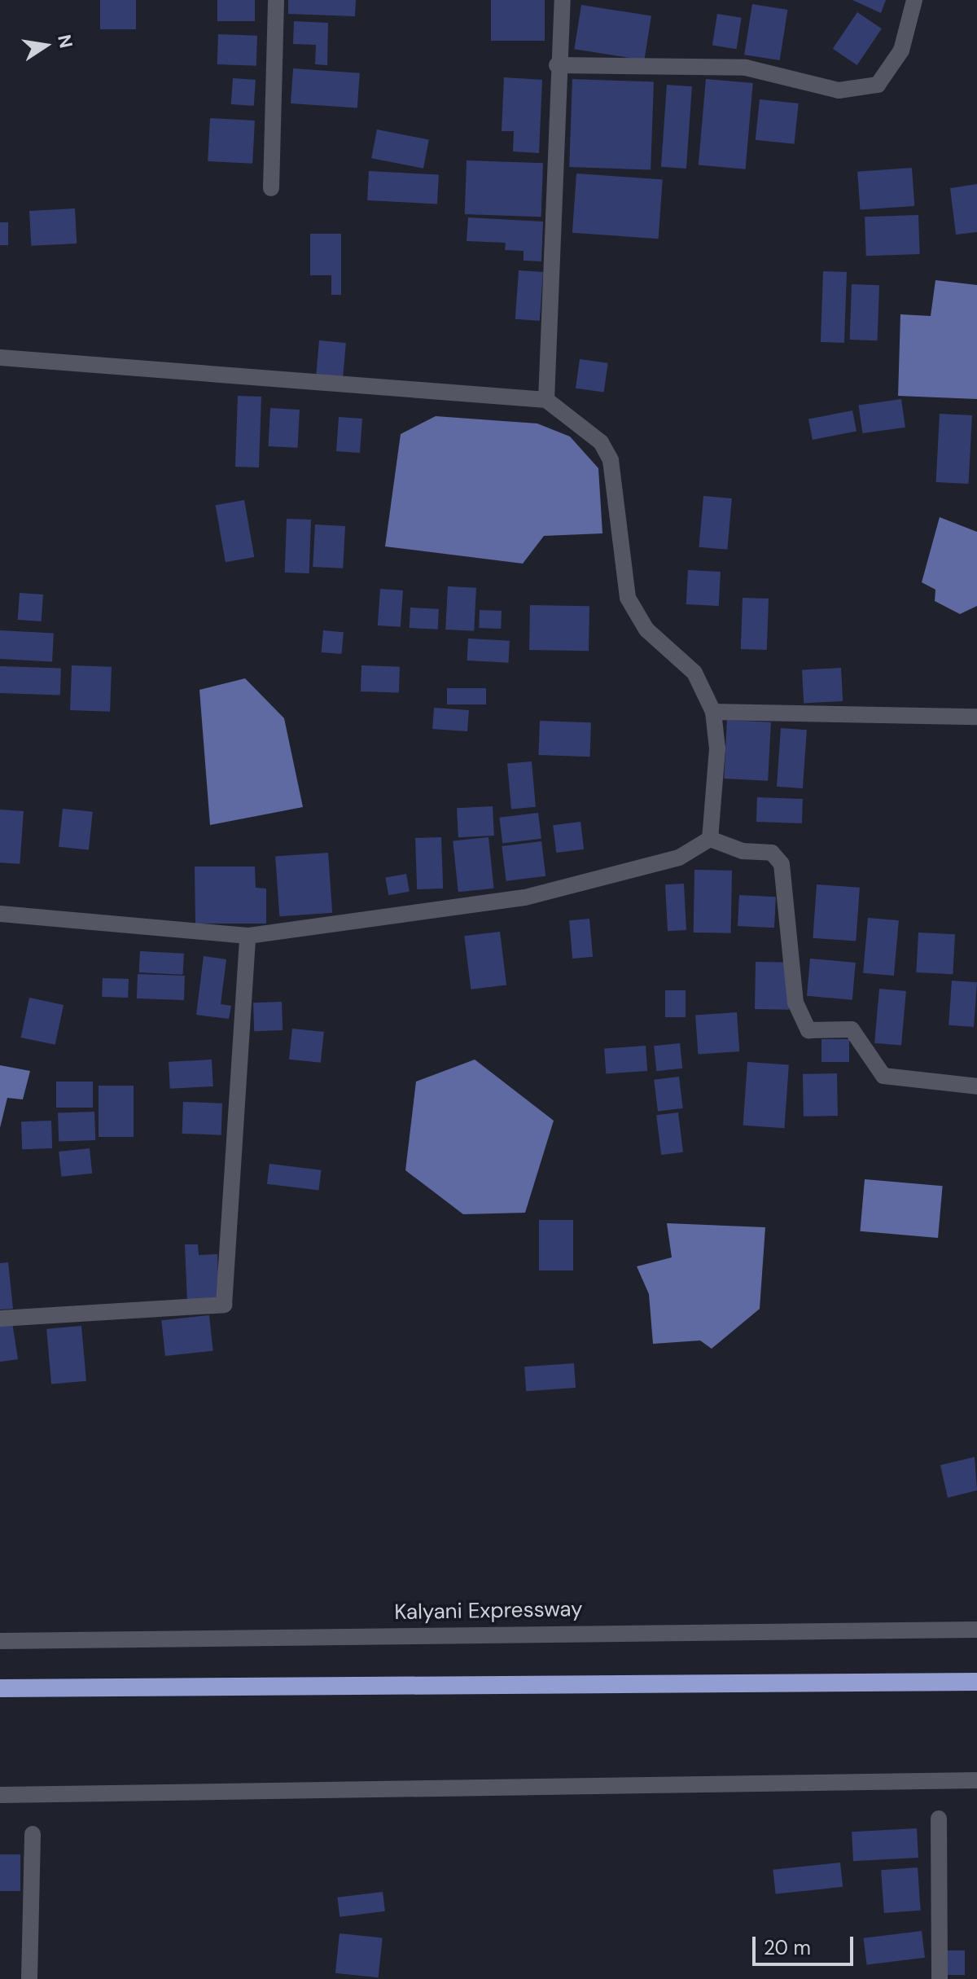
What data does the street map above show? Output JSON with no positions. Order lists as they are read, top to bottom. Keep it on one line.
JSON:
{"streets":{"street":["Kalyani Expressway"]},"scale_bar":"20 m","north":"right"}
